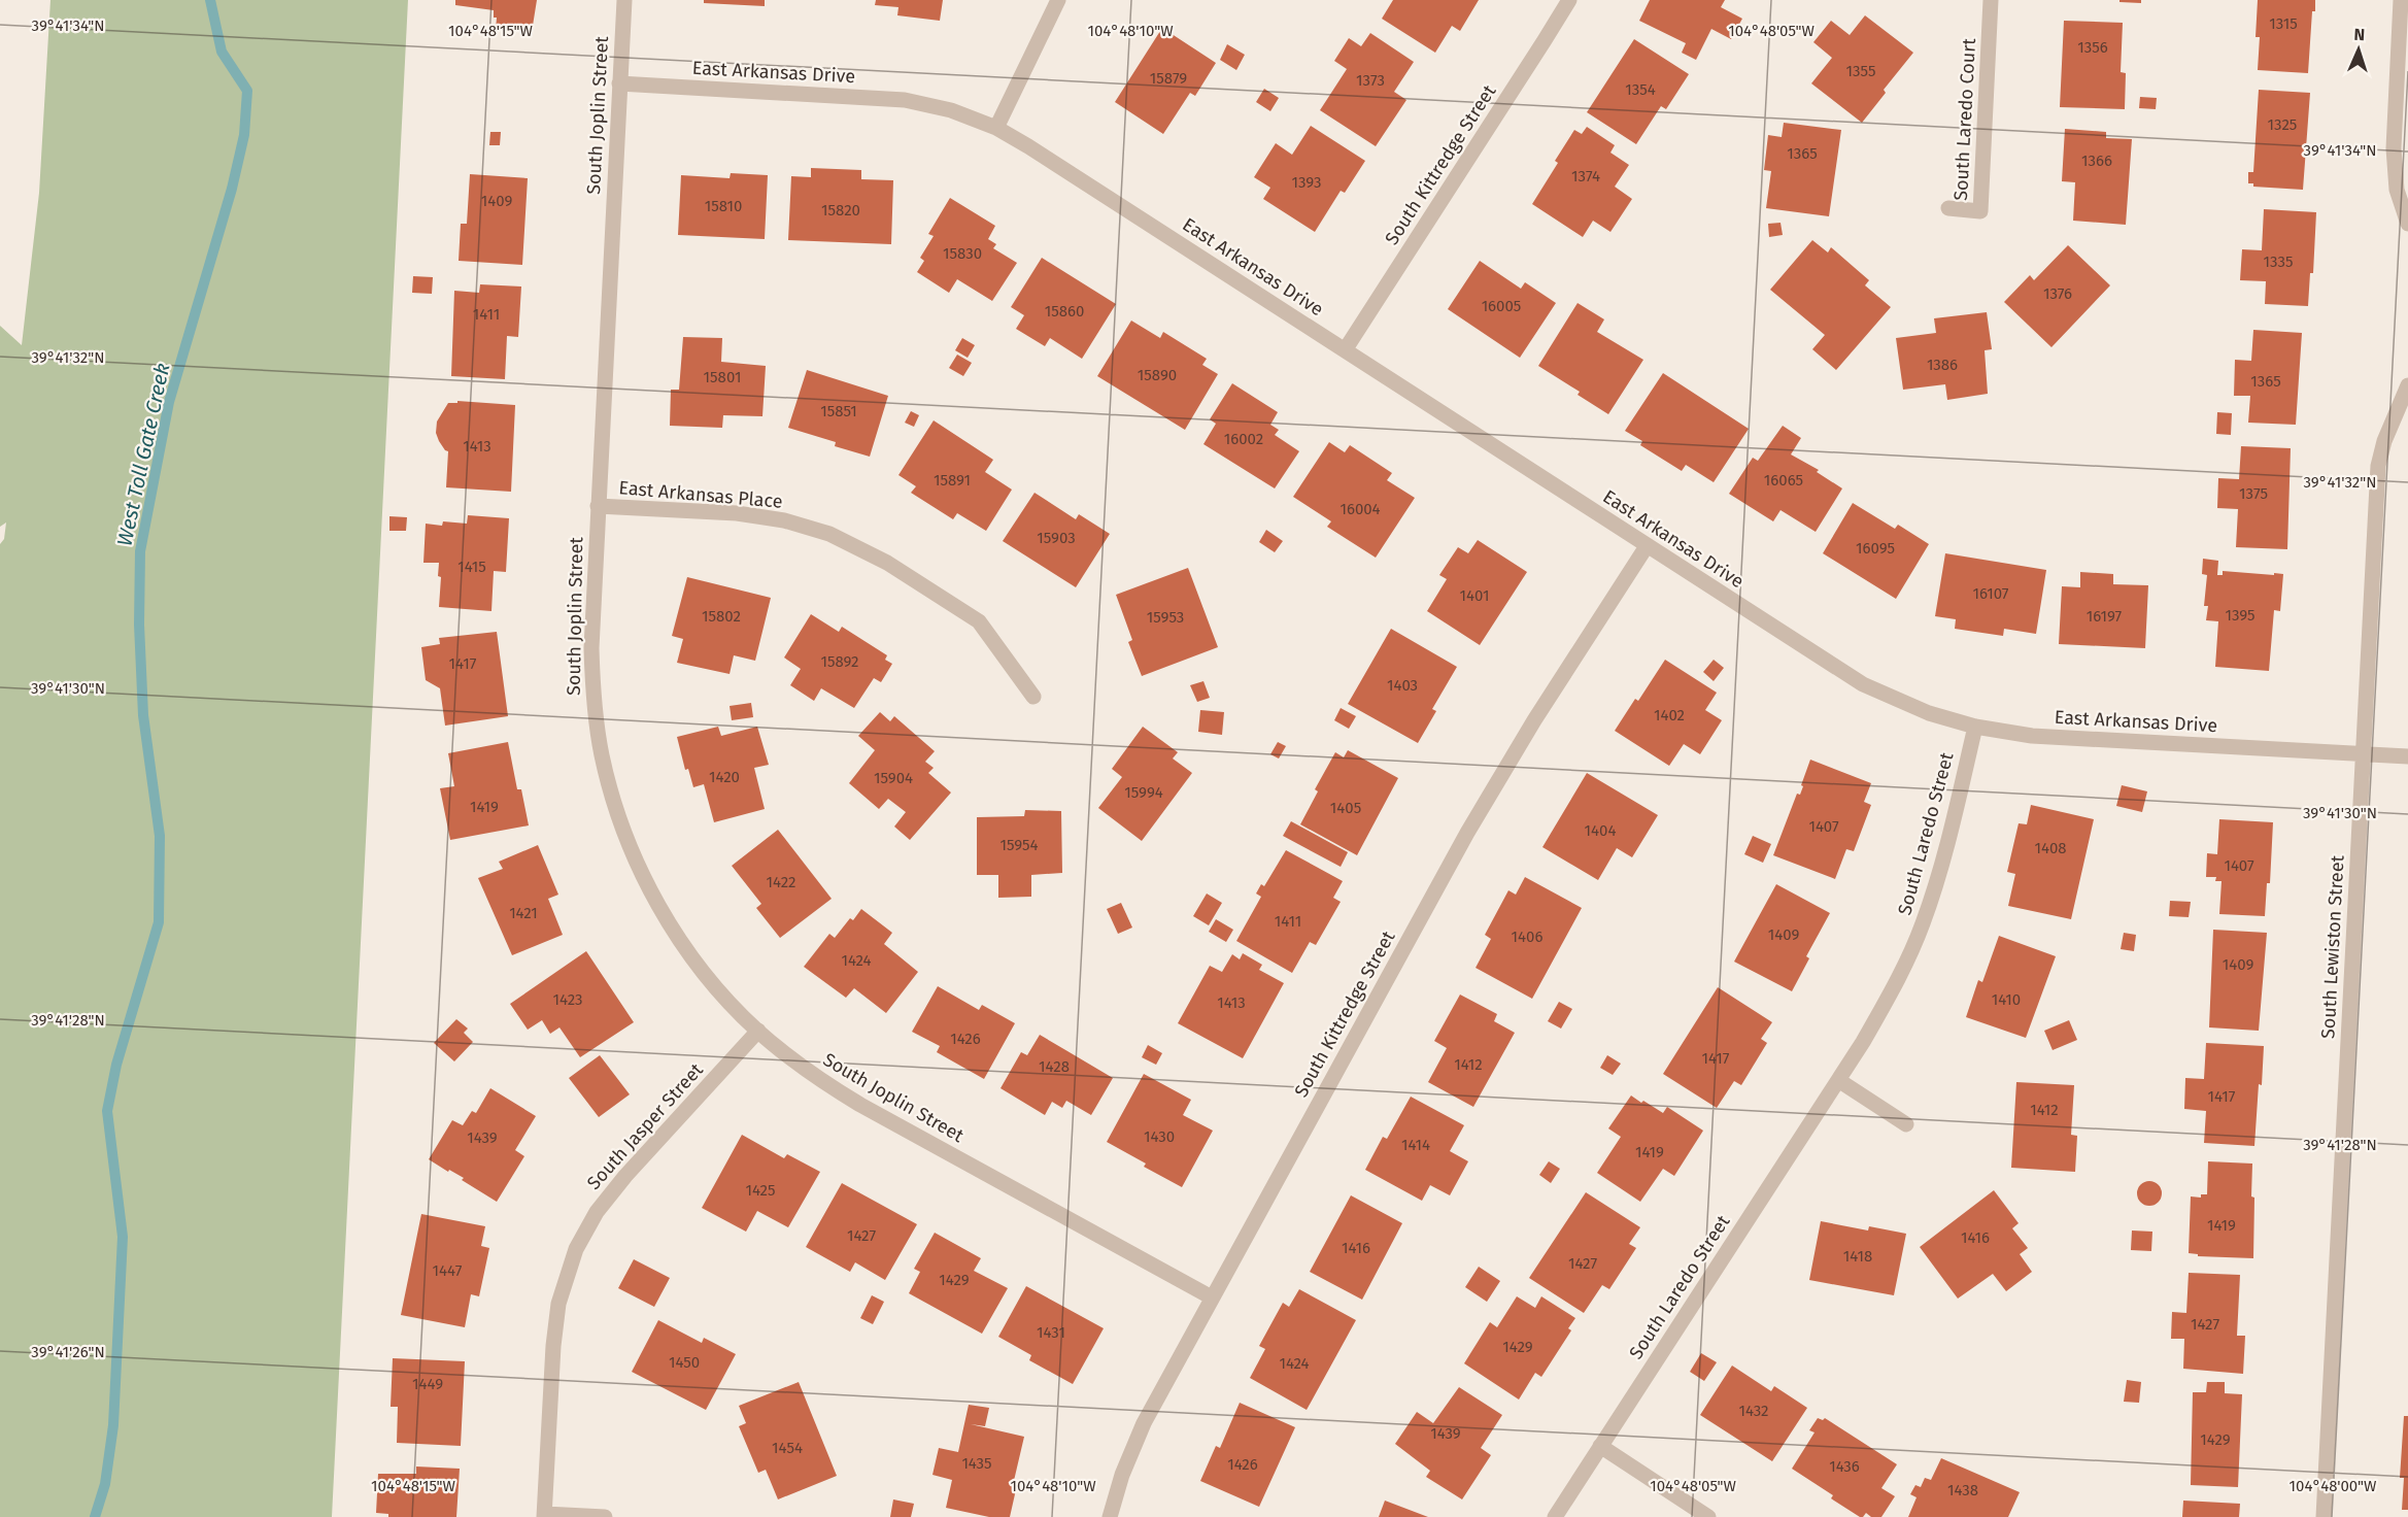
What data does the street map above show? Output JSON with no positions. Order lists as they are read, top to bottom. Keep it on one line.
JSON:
{"streets":{"street":["East Arkansas Drive","South Joplin Street","South Laredo Court","South Kittredge Street","East Arkansas Place","South Laredo Street","South Lewiston Street","South Jasper Street"]},"crossings":[["East Arkansas Drive","South Joplin Street"],["East Arkansas Drive","South Kittredge Street"],["East Arkansas Drive","South Laredo Street"],["East Arkansas Drive","South Lewiston Street"],["South Joplin Street","South Kittredge Street"],["South Joplin Street","East Arkansas Place"],["South Joplin Street","South Jasper Street"]],"water":["West Toll Gate Creek"],"house_numbers":["1315","1356","1355","15879","1373","1354","1325","1365","1366","1374","1393","1409","15810","15820","15830","1335","1376","16005","15860","1411","1386","15890","15801","1365","15851","16002","1413","15891","16065","1375","16004","15903","16095","1415","16107","1401","1395","15802","16197","15953","15892","1417","1403","1402","1420","15904","15994","1419","1405","1407","1404","15954","1408","1407","1422","1421","1411","1409","1406","1424","1409","1423","1410","1413","1426","1417","1412","1428","1417","1412","1430","1439","1414","1419","1425","1419","1427","1416","1416","1418","1427","1447","1429","1427","1431","1429","1450","1424","1449","1432","1439","1429","1454","1435","1426","1436","1438"],"north":"top","coordinates":["39°41'34\"N","104°48'15\"W","104°48'10\"W","104°48'05\"W","39°41'32\"N","39°41'30\"N","39°41'28\"N","39°41'26\"N","104°48'00\"W"]}
